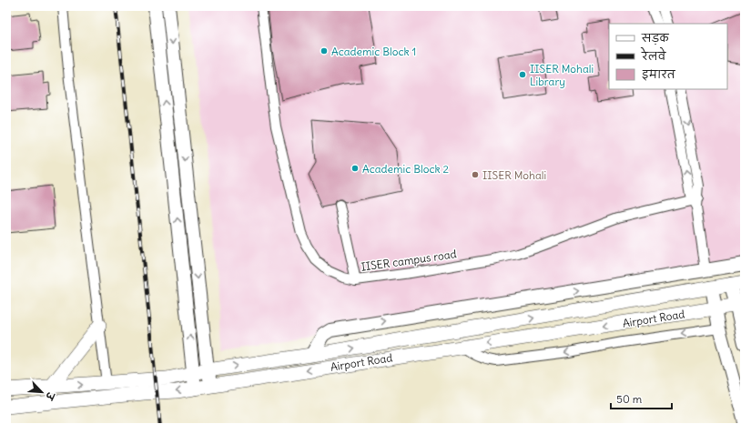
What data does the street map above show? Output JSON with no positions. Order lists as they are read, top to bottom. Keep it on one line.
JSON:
{"streets":{"main road":["Airport Road"],"street":["IISER campus road"]},"places":["Academic Block 1","IISER Mohali Library","Academic Block 2","IISER Mohali"],"legend":["सड़क","रेलवे","इमारत"],"scale_bar":"50 m","north":"bottom right"}
